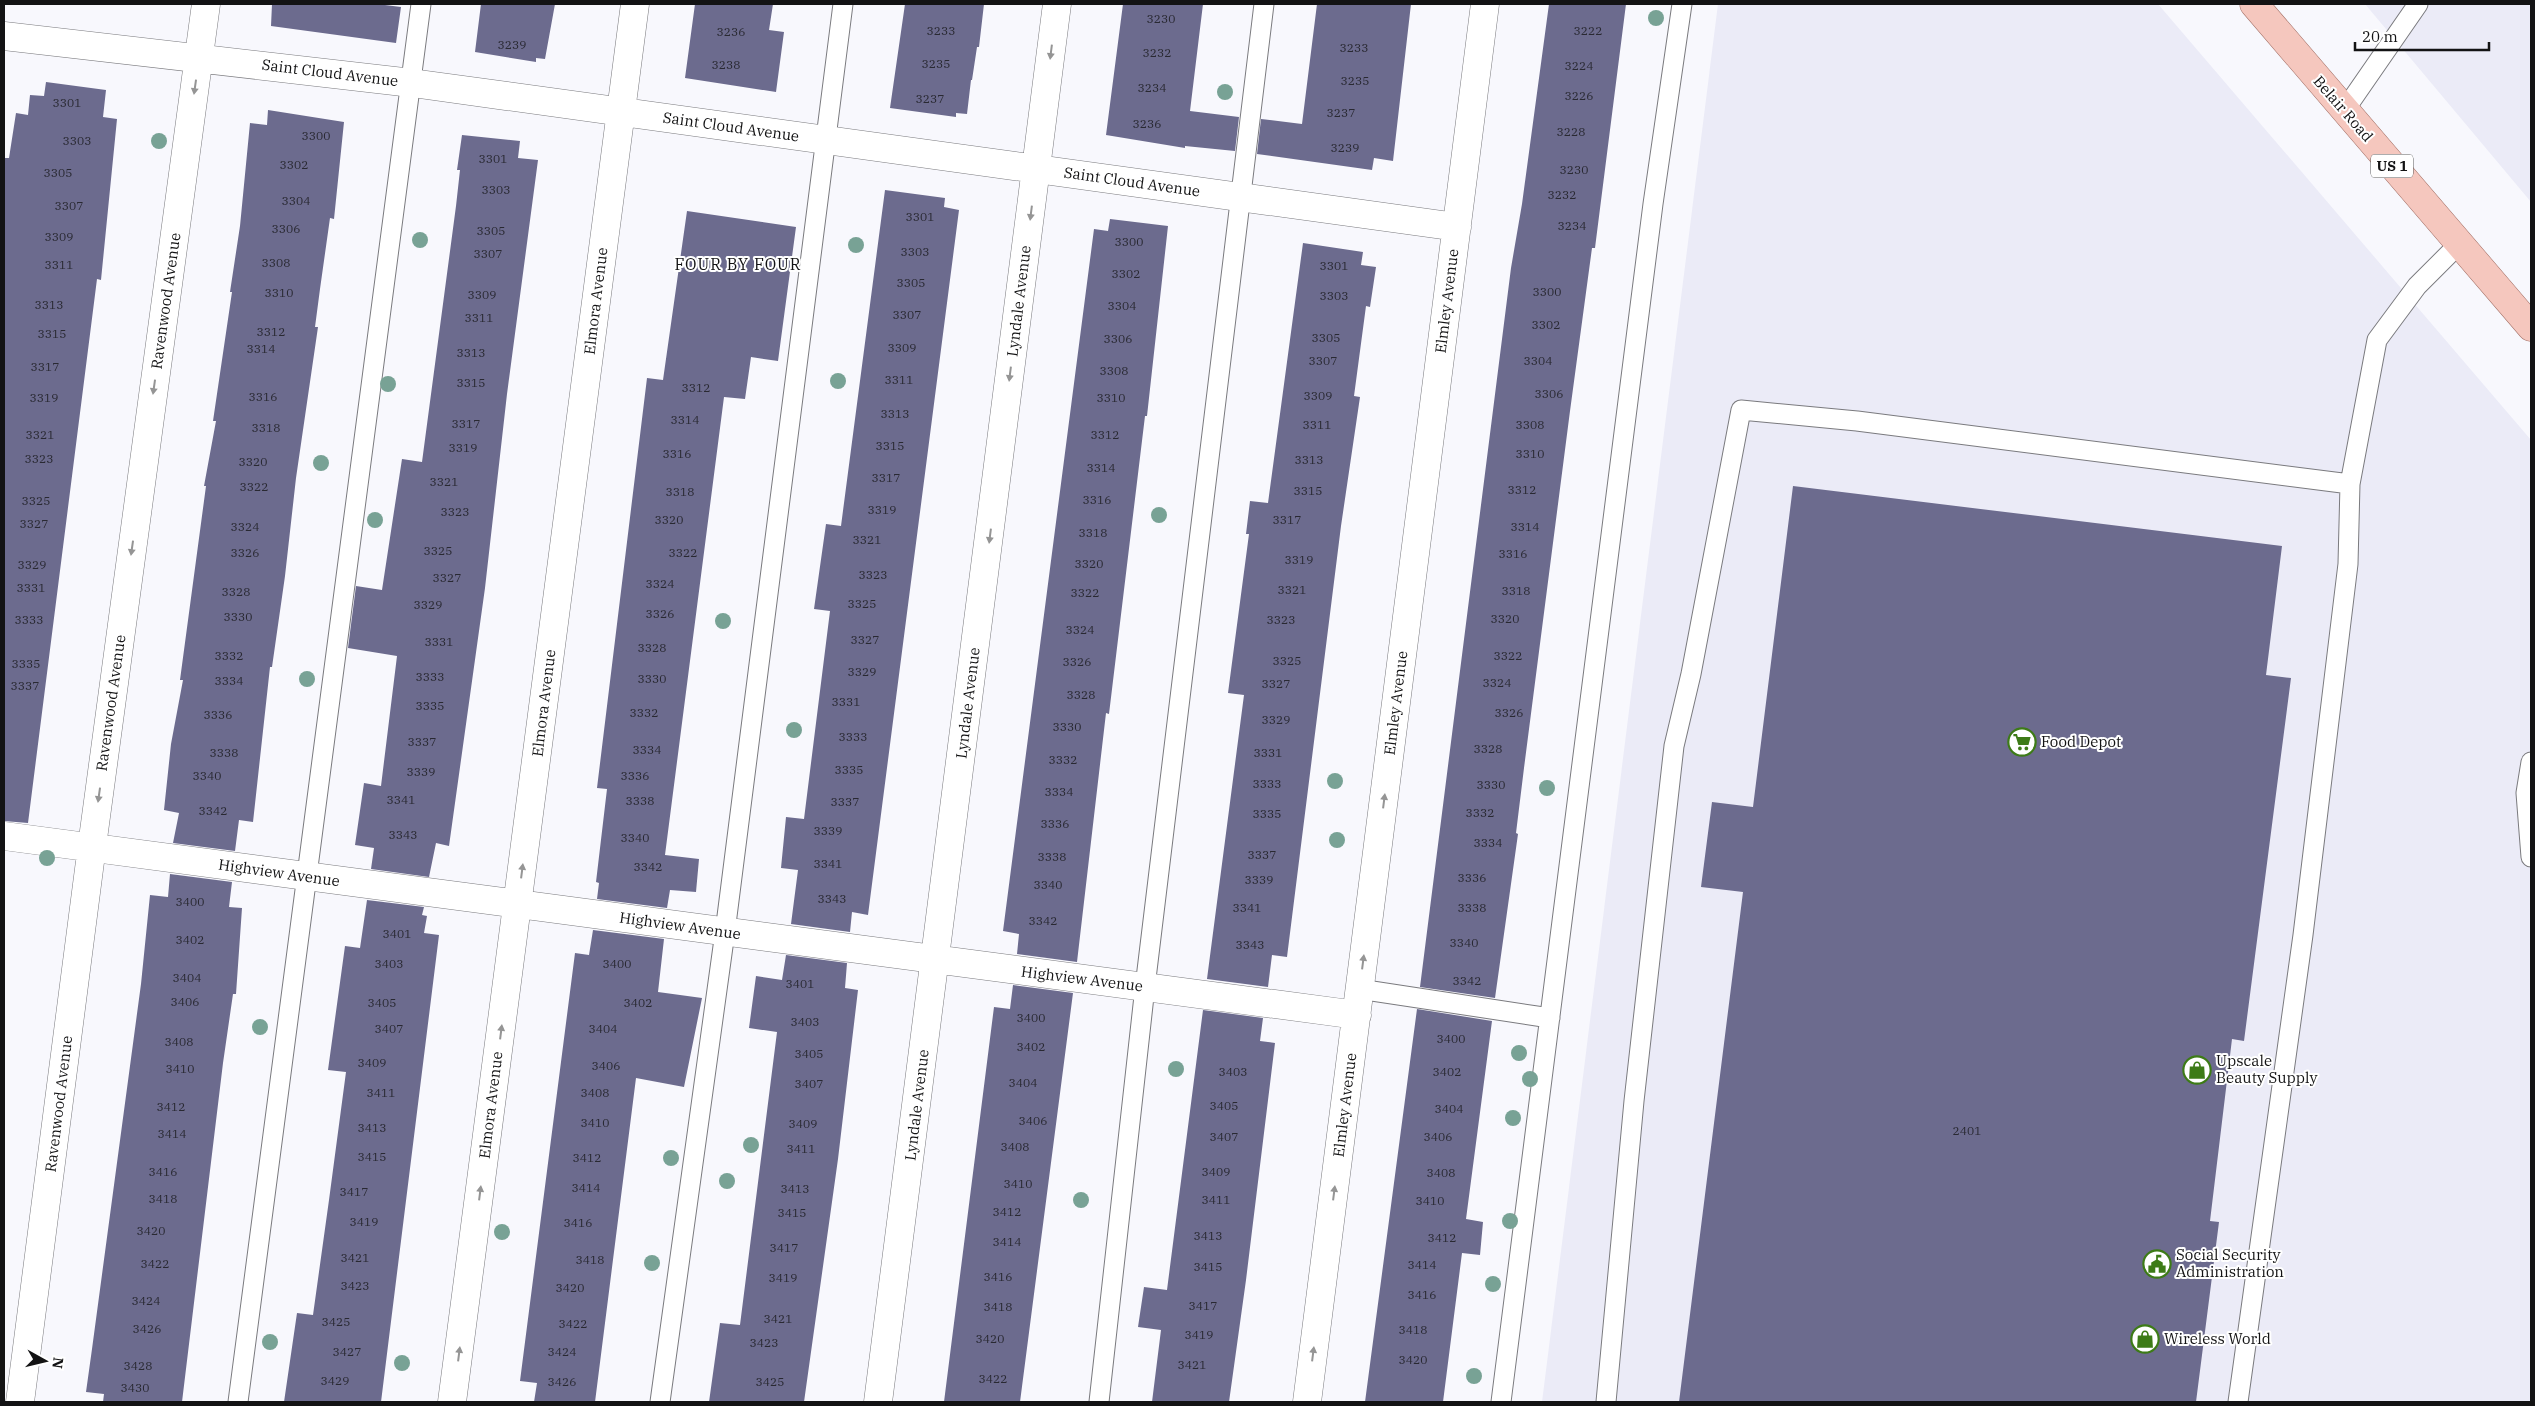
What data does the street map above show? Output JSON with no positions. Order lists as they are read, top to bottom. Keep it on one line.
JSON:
{"streets":{"main road":["Belair Road","US 1"],"street":["Saint Cloud Avenue","Ravenwood Avenue","Elmora Avenue","Lyndale Avenue","Elmley Avenue","Highview Avenue"]},"crossings":[["Saint Cloud Avenue","Ravenwood Avenue"],["Saint Cloud Avenue","Elmora Avenue"],["Saint Cloud Avenue","Lyndale Avenue"],["Saint Cloud Avenue","Elmley Avenue"],["Ravenwood Avenue","Highview Avenue"],["Elmora Avenue","Highview Avenue"],["Lyndale Avenue","Highview Avenue"],["Elmley Avenue","Highview Avenue"]],"one_way":["Ravenwood Avenue","Elmora Avenue","Lyndale Avenue","Elmley Avenue"],"districts":["FOUR BY FOUR"],"places":{"supermarket":["Food Depot"],"shop":["Upscale Beauty Supply","Wireless World"],"public building":["Social Security Administration"]},"house_numbers":["3230","3233","3222","3236","3239","3233","3232","3235","3238","3224","3235","3234","3226","3237","3301","3237","3236","3228","3300","3303","3239","3301","3302","3230","3305","3303","3232","3304","3307","3301","3234","3306","3305","3309","3300","3303","3307","3308","3311","3301","3302","3305","3300","3310","3309","3303","3313","3304","3307","3311","3302","3312","3315","3305","3306","3309","3314","3313","3307","3304","3317","3308","3311","3315","3312","3306","3309","3316","3319","3310","3313","3314","3317","3311","3308","3318","3321","3312","3315","3319","3316","3310","3323","3313","3320","3314","3317","3321","3322","3312","3315","3318","3316","3325","3319","3323","3320","3317","3327","3324","3314","3318","3321","3325","3326","3322","3316","3319","3320","3329","3323","3327","3324","3331","3321","3318","3328","3322","3325","3329","3326","3330","3320","3333","3323","3324","3327","3331","3328","3332","3322","3325","3326","3335","3329","3333","3330","3334","3324","3327","3337","3328","3331","3335","3332","3326","3336","3329","3330","3333","3337","3328","3334","3338","3331","3332","3335","3339","3340","3336","3333","3330","3334","3341","3338","3337","3342","3332","3335","3336","3339","3343","3340","3334","3337","3338","3341","3342","3336","3339","3340","3343","3400","3341","3338","3342","3401","3402","3340","3343","3403","3400","3404","3342","3401","3406","3405","3402","3400","3403","3407","3404","3400","3408","3402","3405","3409","3406","3410","3403","3402","3404","3407","3411","3408","3405","3412","3404","3406","3410","3409","3413","2401","3414","3407","3406","3408","3411","3415","3412","3416","3409","3408","3410","3414","3413","3417","3418","3411","3410","3412","3415","3419","3416","3420","3413","3412","3414","3417","3421","3418","3422","3414","3415","3416","3419","3423","3420","3416","3424","3417","3418","3421","3425","3422","3426","3418","3419","3420","3423","3427","3424","3420","3421","3428","3422","3429","3426","3425","3430"],"scale_bar":"20 m","north":"right"}
